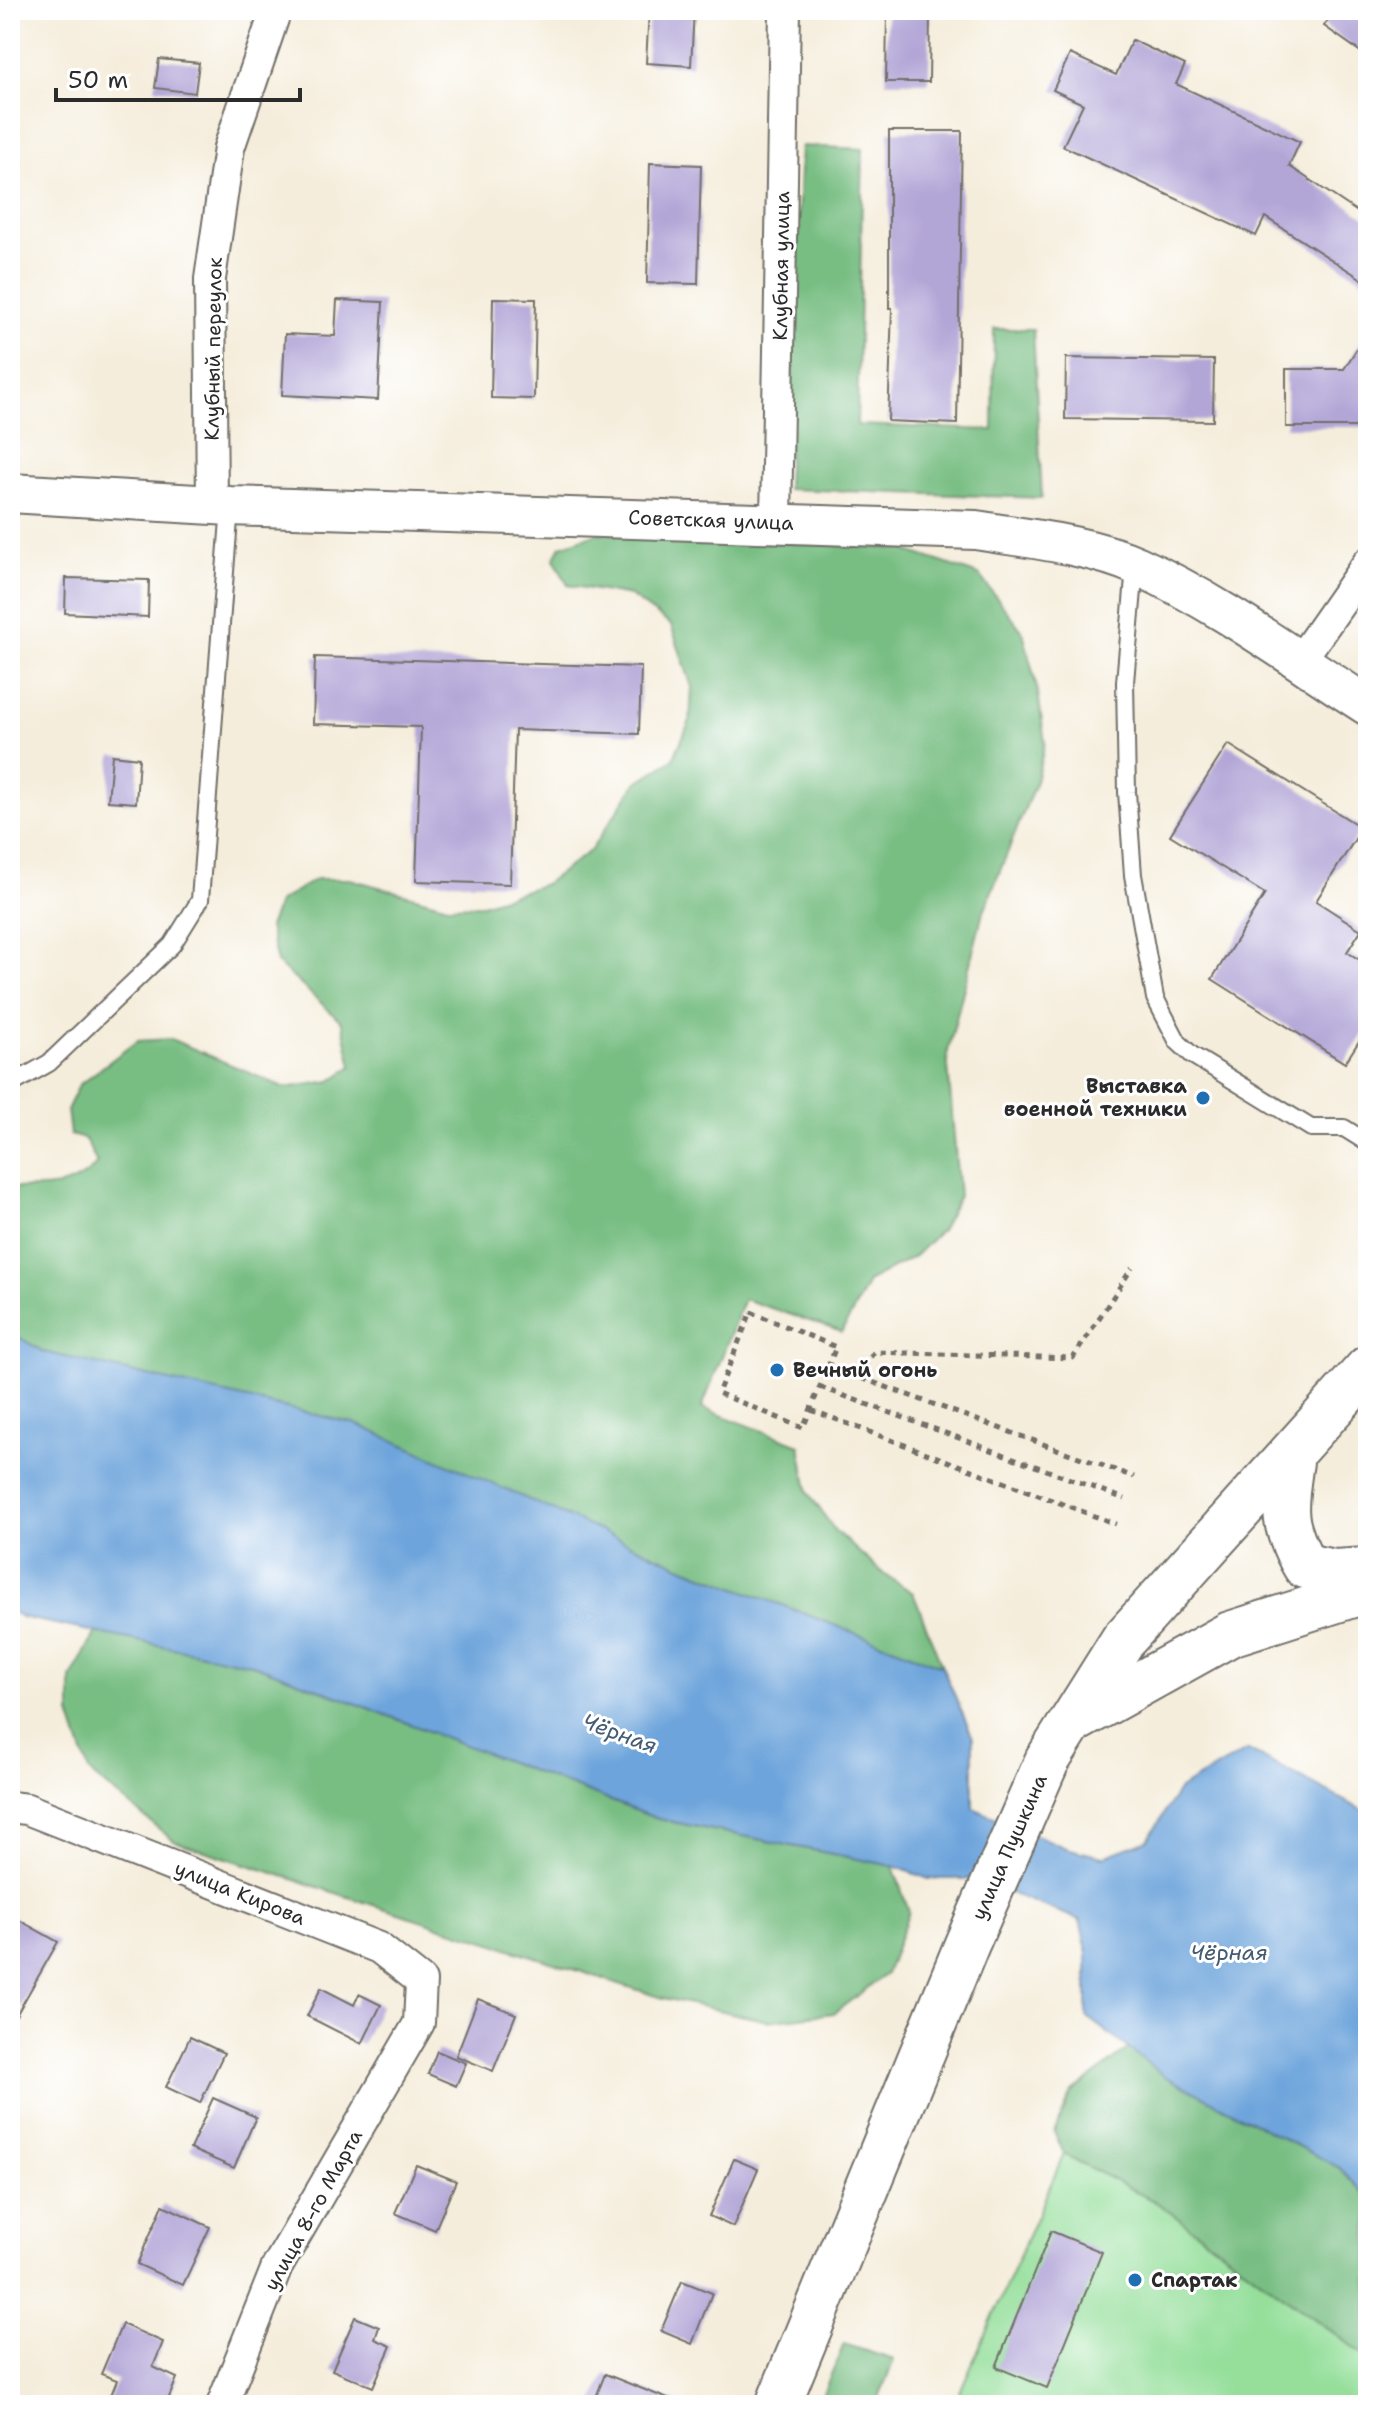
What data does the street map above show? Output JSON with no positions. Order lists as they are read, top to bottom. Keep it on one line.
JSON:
{"streets":{"main road":["улица Пушкина"],"street":["Клубная улица","Клубный переулок","Советская улица","улица Кирова","улица 8-го Марта"]},"crossings":[["Клубная улица","Советская улица"],["Клубный переулок","Советская улица"],["улица Кирова","улица 8-го Марта"]],"water":["Чёрная"],"places":["Выставка военной техники","Вечный огонь","Спартак"],"scale_bar":"50 m"}
